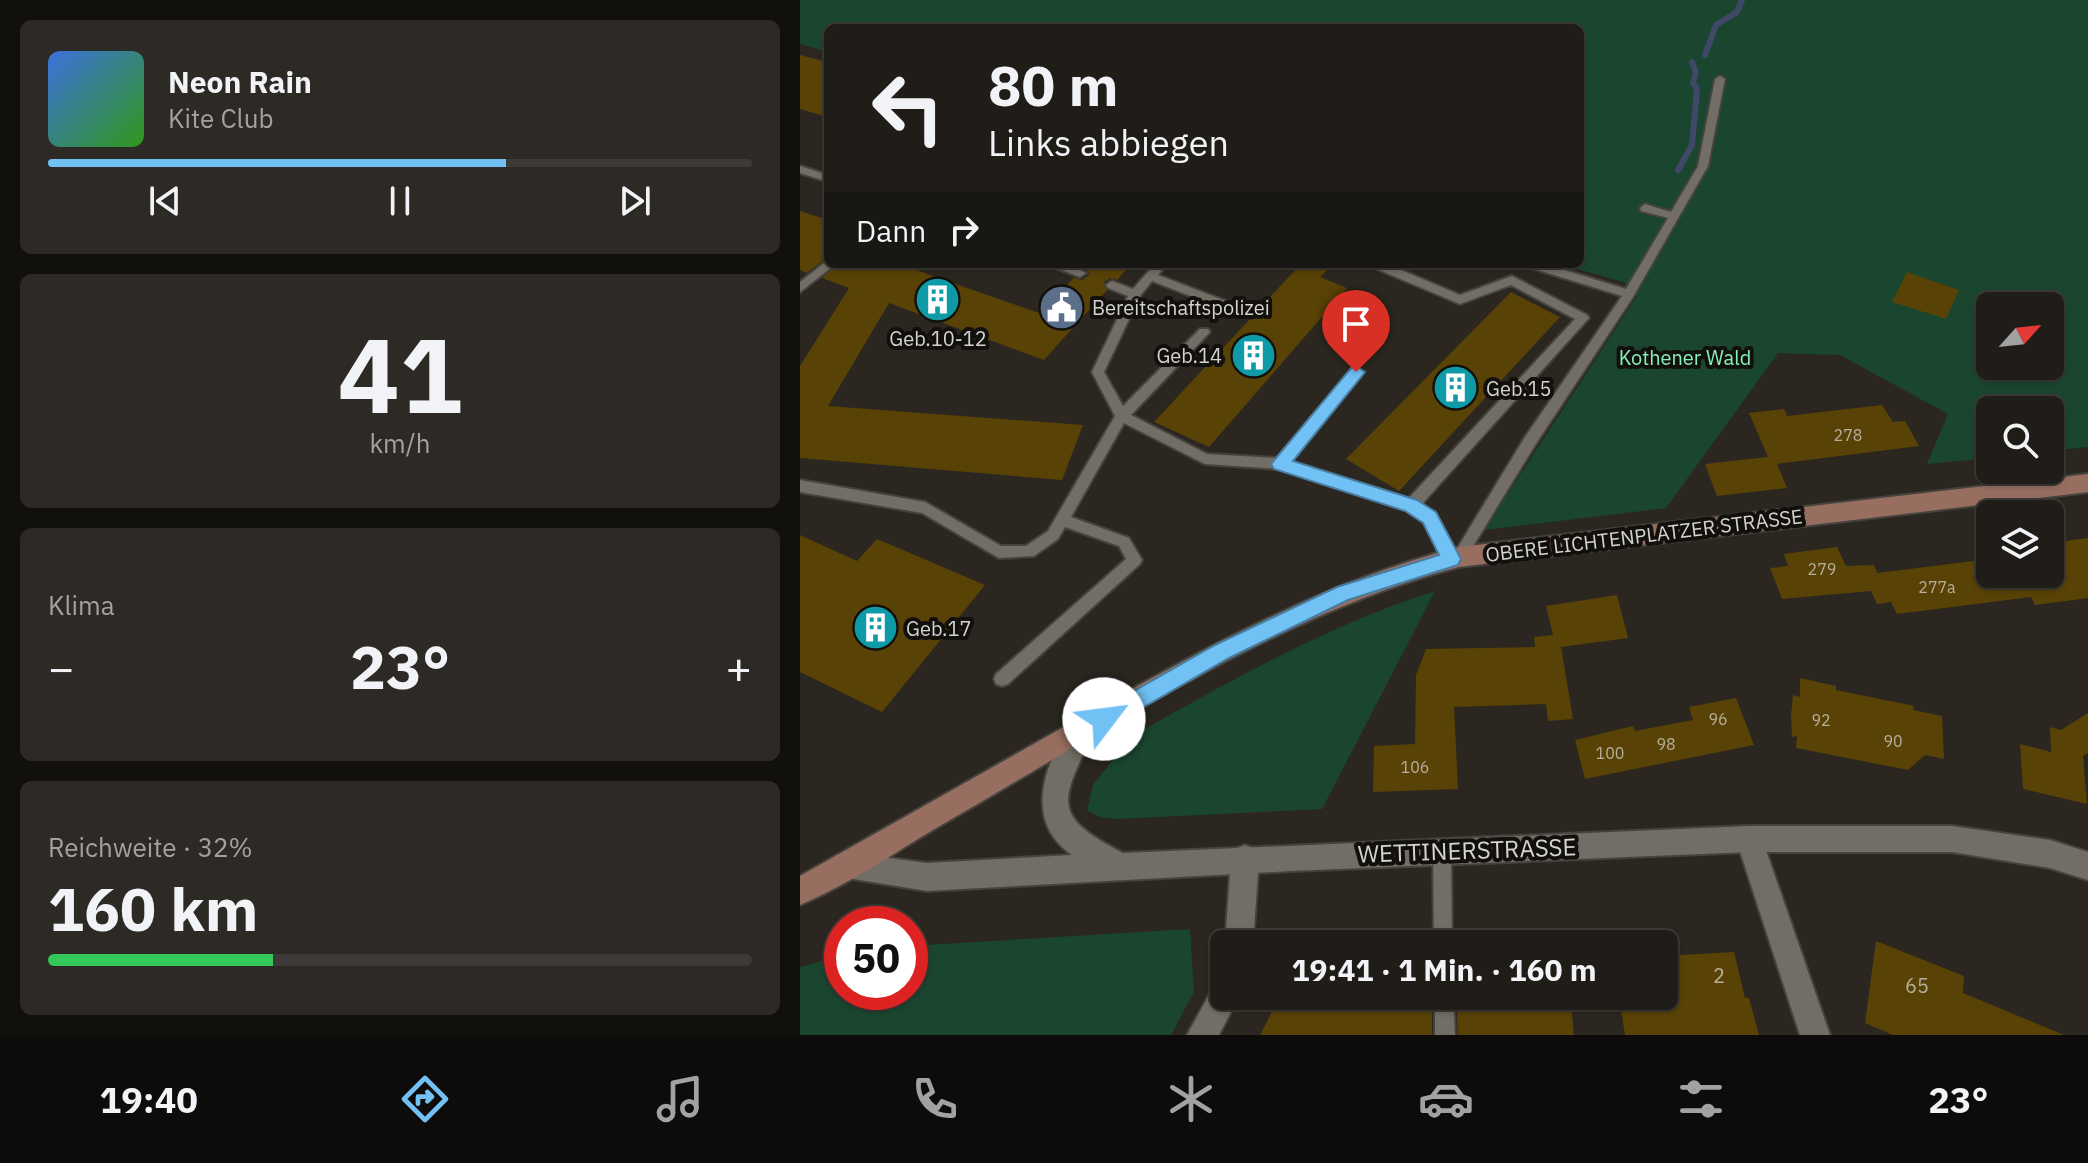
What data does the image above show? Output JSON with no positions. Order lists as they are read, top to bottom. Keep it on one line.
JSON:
{"streets":{"main road":["OBERE LICHTENPLATZER STRASSE"],"street":["WETTINERSTRASSE"]},"crossings":[["OBERE LICHTENPLATZER STRASSE","WETTINERSTRASSE"]],"parks":["Kothener Wald"],"places":{"building":["Geb.10-12","Geb.14","Geb.15","Geb.17"],"public building":["Bereitschaftspolizei"]},"house_numbers":["278","279","277a","96","92","90","98","100","106","2","65"],"north":"top right","page":{"turn":["80 m","Links abbiegen"],"song":["Neon Rain","Kite Club"],"then":"Dann","tile":[["41","km/h"],"Klima",["Reichweite · 32%","160 km"]],"heat":["−","23°","+"],"limit":"50","trip":"19:41 · 1 Min. · 160 m","tabs":["19:40","23°"]}}
